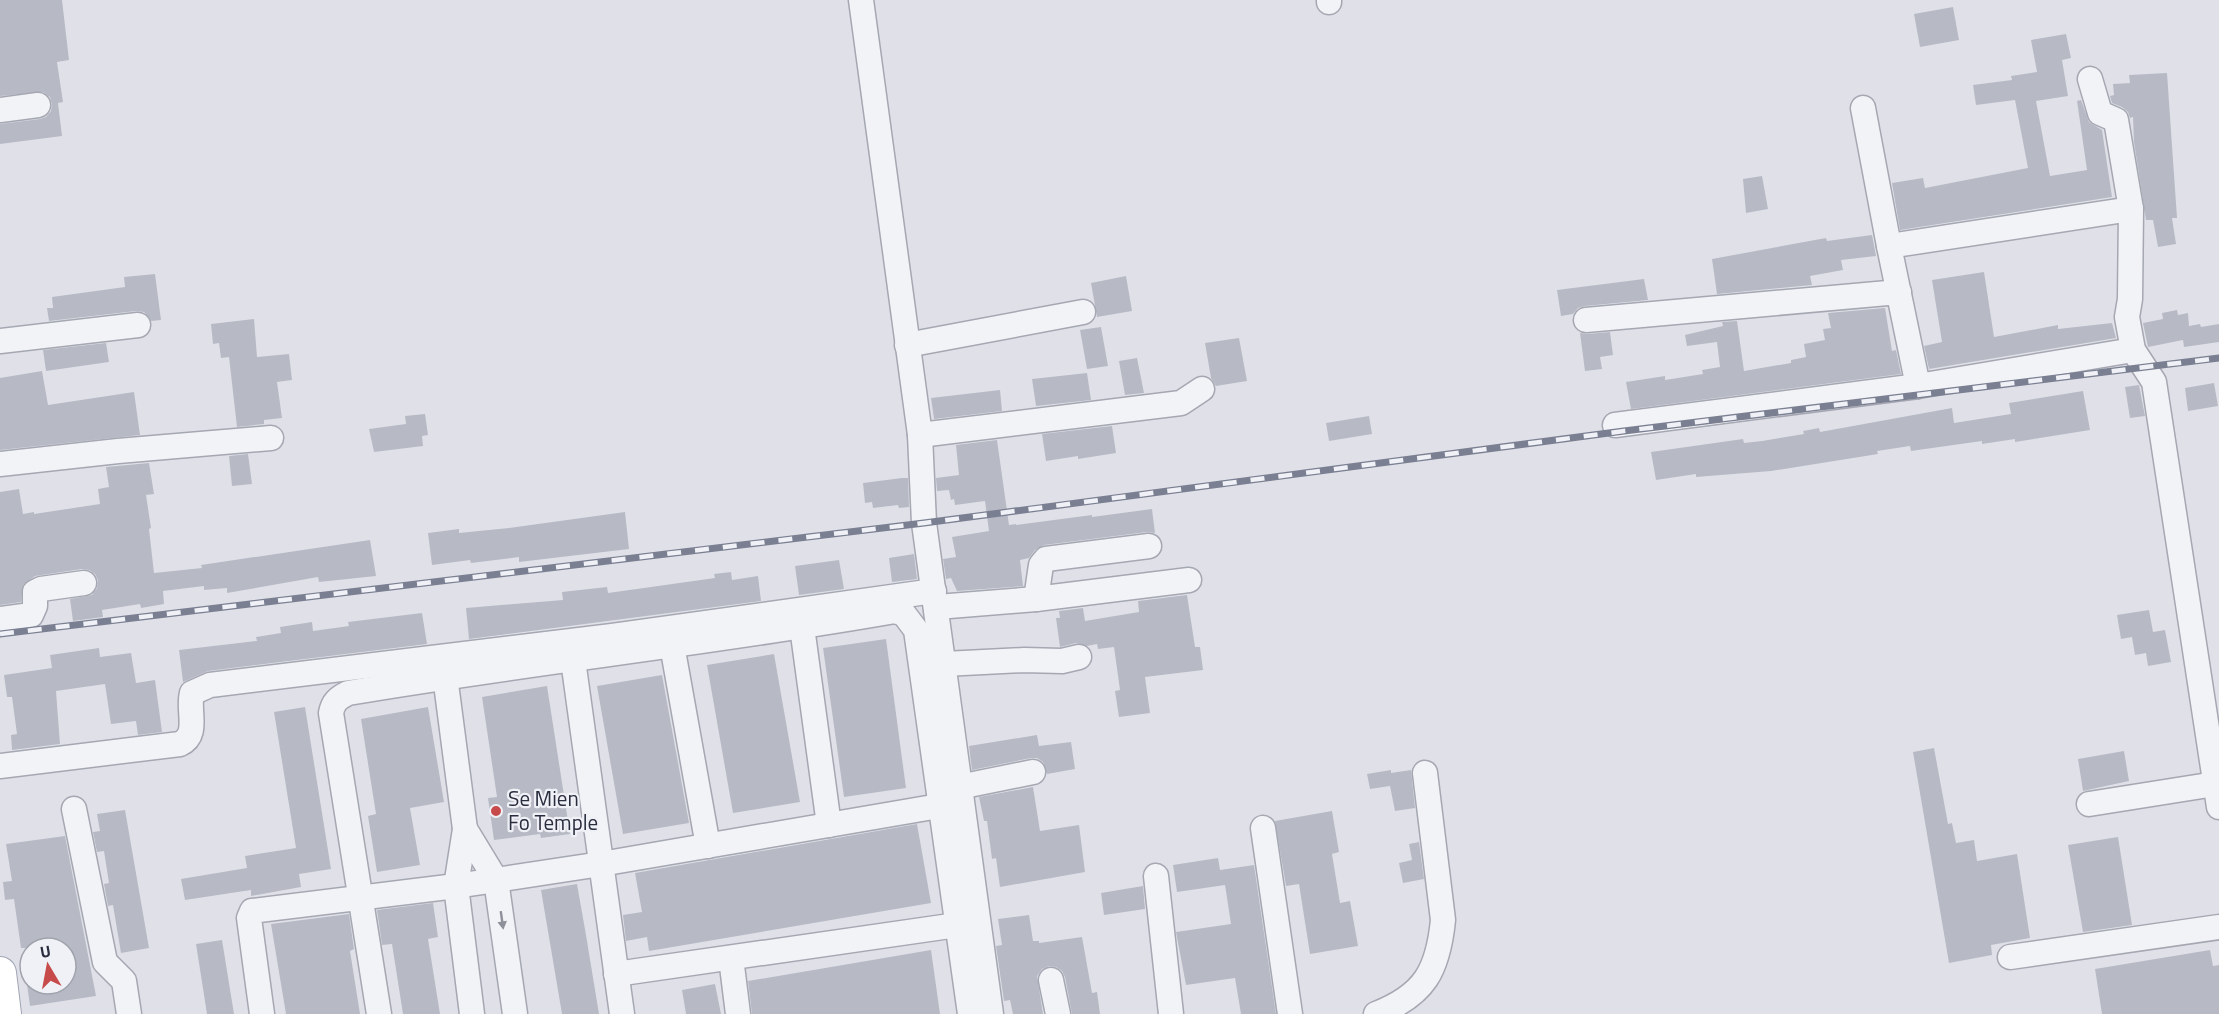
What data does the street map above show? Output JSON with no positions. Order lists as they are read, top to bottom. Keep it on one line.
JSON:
{"places":["Se Mien Fo Temple"],"north":"top"}
